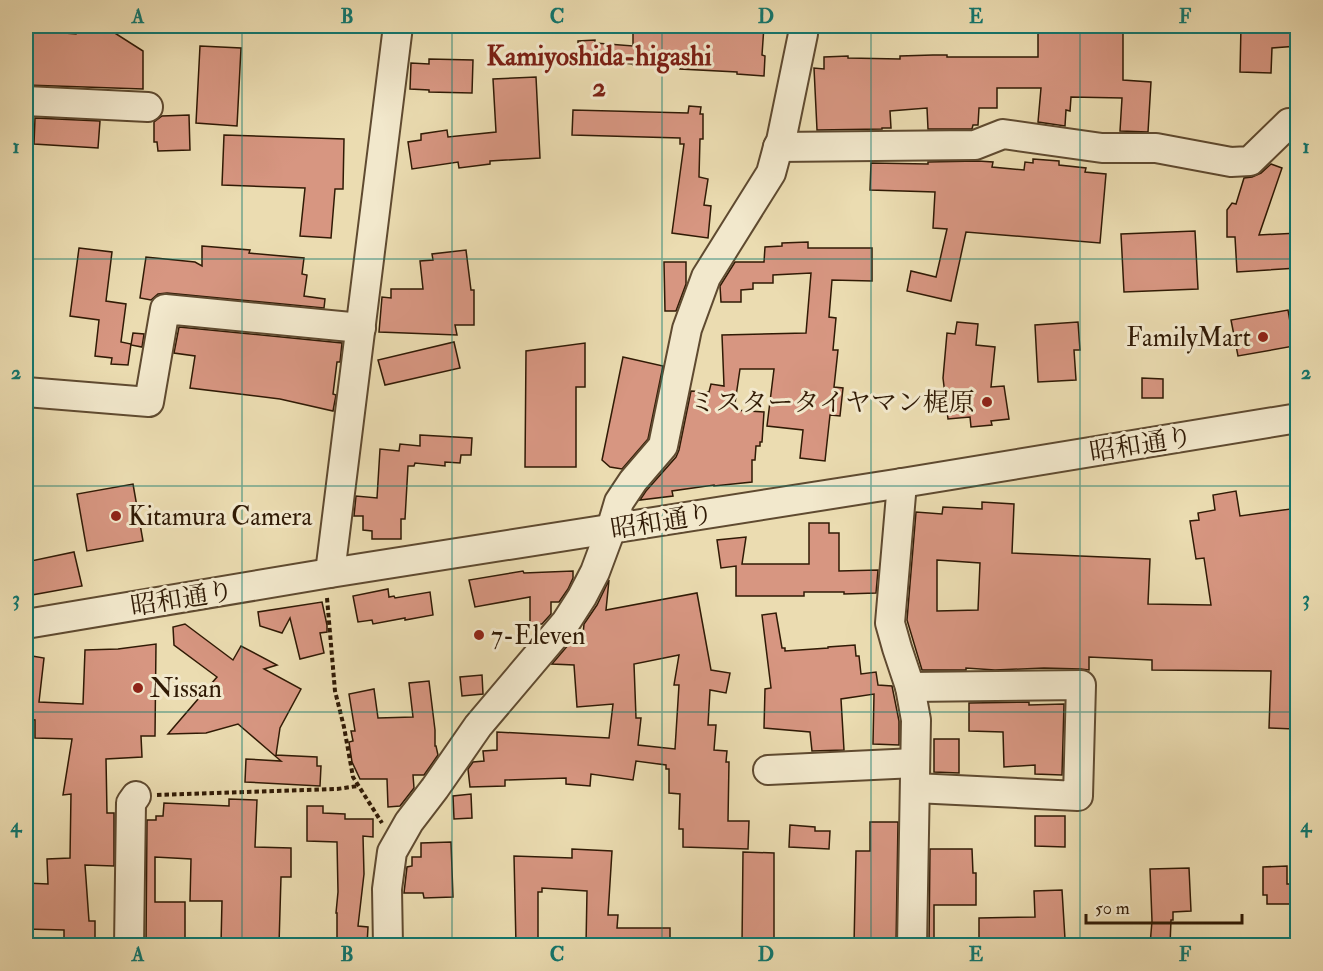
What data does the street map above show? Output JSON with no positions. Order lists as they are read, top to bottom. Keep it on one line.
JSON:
{"streets":{"street":["昭和通り"]},"districts":["Kamiyoshida-higashi 2"],"places":["FamilyMart","ミスタータイヤマン梶原","Kitamura Camera","7-Eleven","Nissan"],"scale_bar":"50 m","grid":{"columns":["A","B","C","D","E","F"],"rows":["1","2","3","4"]}}
